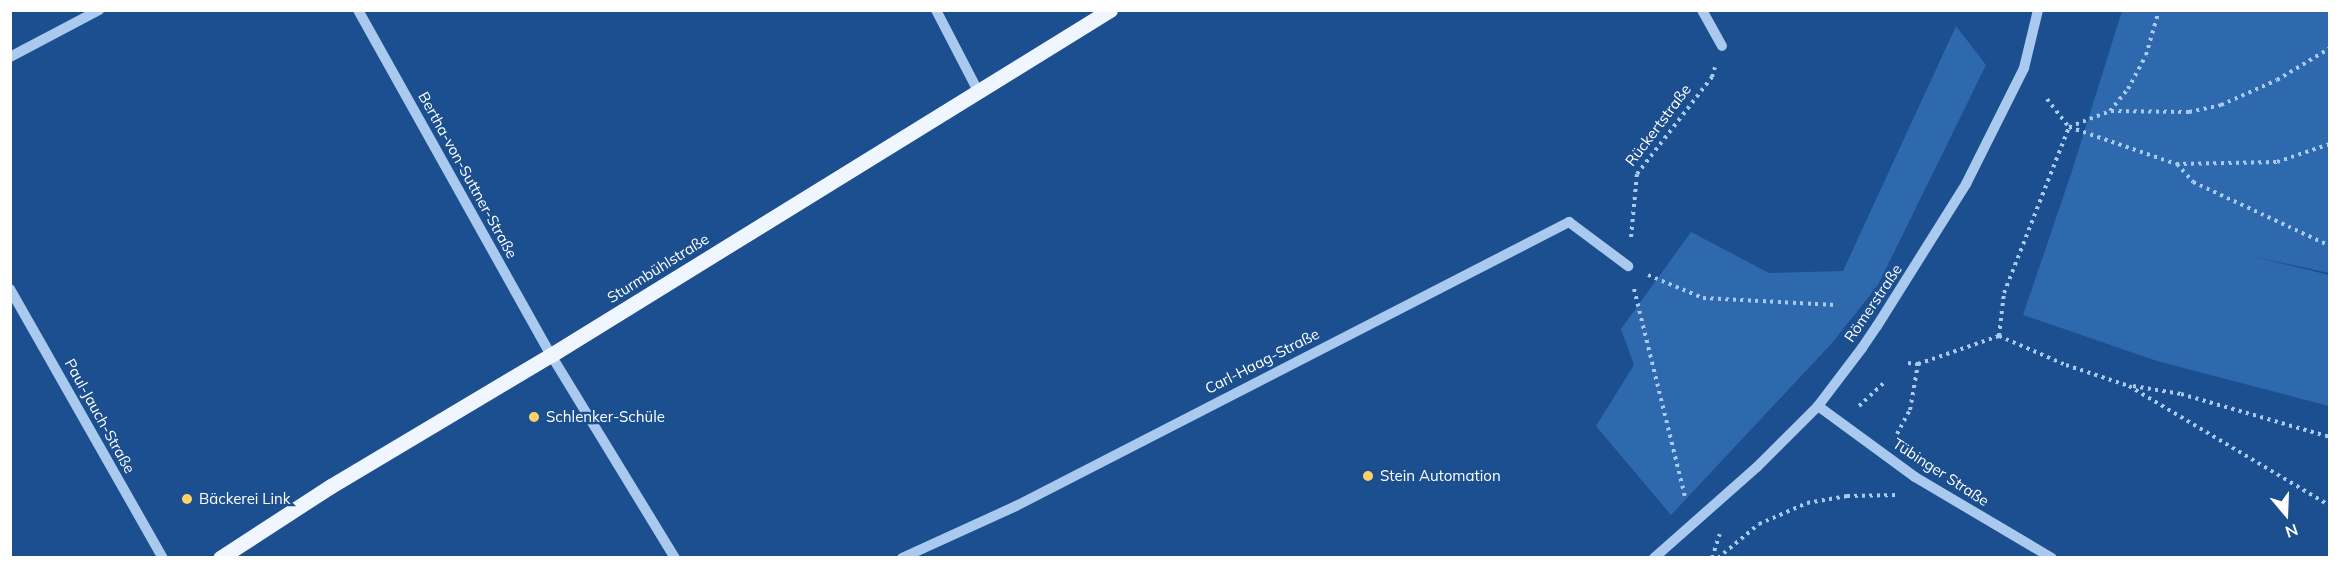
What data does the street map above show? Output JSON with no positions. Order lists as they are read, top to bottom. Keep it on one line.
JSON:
{"streets":{"main road":["Sturmbühlstraße"],"street":["Bertha-von-Suttner-Straße","Römerstraße","Carl-Haag-Straße","Paul-Jauch-Straße","Tübinger Straße"],"path":["Rückertstraße"]},"crossings":[["Rückertstraße","Carl-Haag-Straße"],["Bertha-von-Suttner-Straße","Sturmbühlstraße"],["Römerstraße","Tübinger Straße"]],"places":["Schlenker-Schüle","Stein Automation","Bäckerei Link"],"north":"bottom"}
